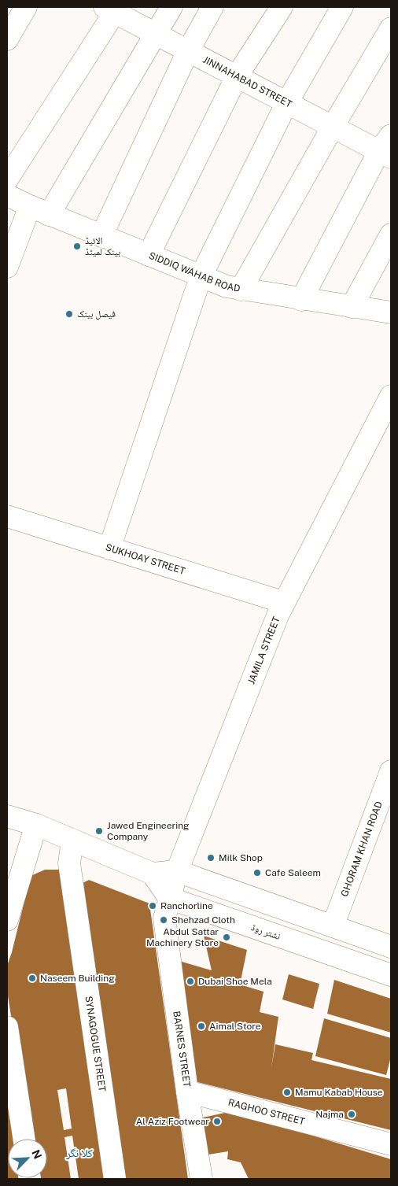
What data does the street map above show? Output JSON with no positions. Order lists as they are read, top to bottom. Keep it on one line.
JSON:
{"streets":{"street":["JINNAHABAD STREET","SIDDIQ WAHAB ROAD","SUKHOAY STREET","JAMILA STREET","GHORAM KHAN ROAD","نشتر روڈ","SYNAGOGUE STREET","BARNES STREET","RAGHOO STREET"]},"crossings":[["SUKHOAY STREET","JAMILA STREET"],["JAMILA STREET","نشتر روڈ"],["JAMILA STREET","BARNES STREET"],["نشتر روڈ","BARNES STREET"],["BARNES STREET","RAGHOO STREET"]],"districts":["کلا نگر"],"places":["الائیڈ بینک لمیٹڈ","فیصل بینک","Jawed Engineering Company","Milk Shop","Cafe Saleem","Ranchorline","Shehzad Cloth","Abdul Sattar Machinery Store","Naseem Building","Dubai Shoe Mela","Aimal Store","Mamu Kabab House","Najma","Al Aziz Footwear"],"north":"top right"}
